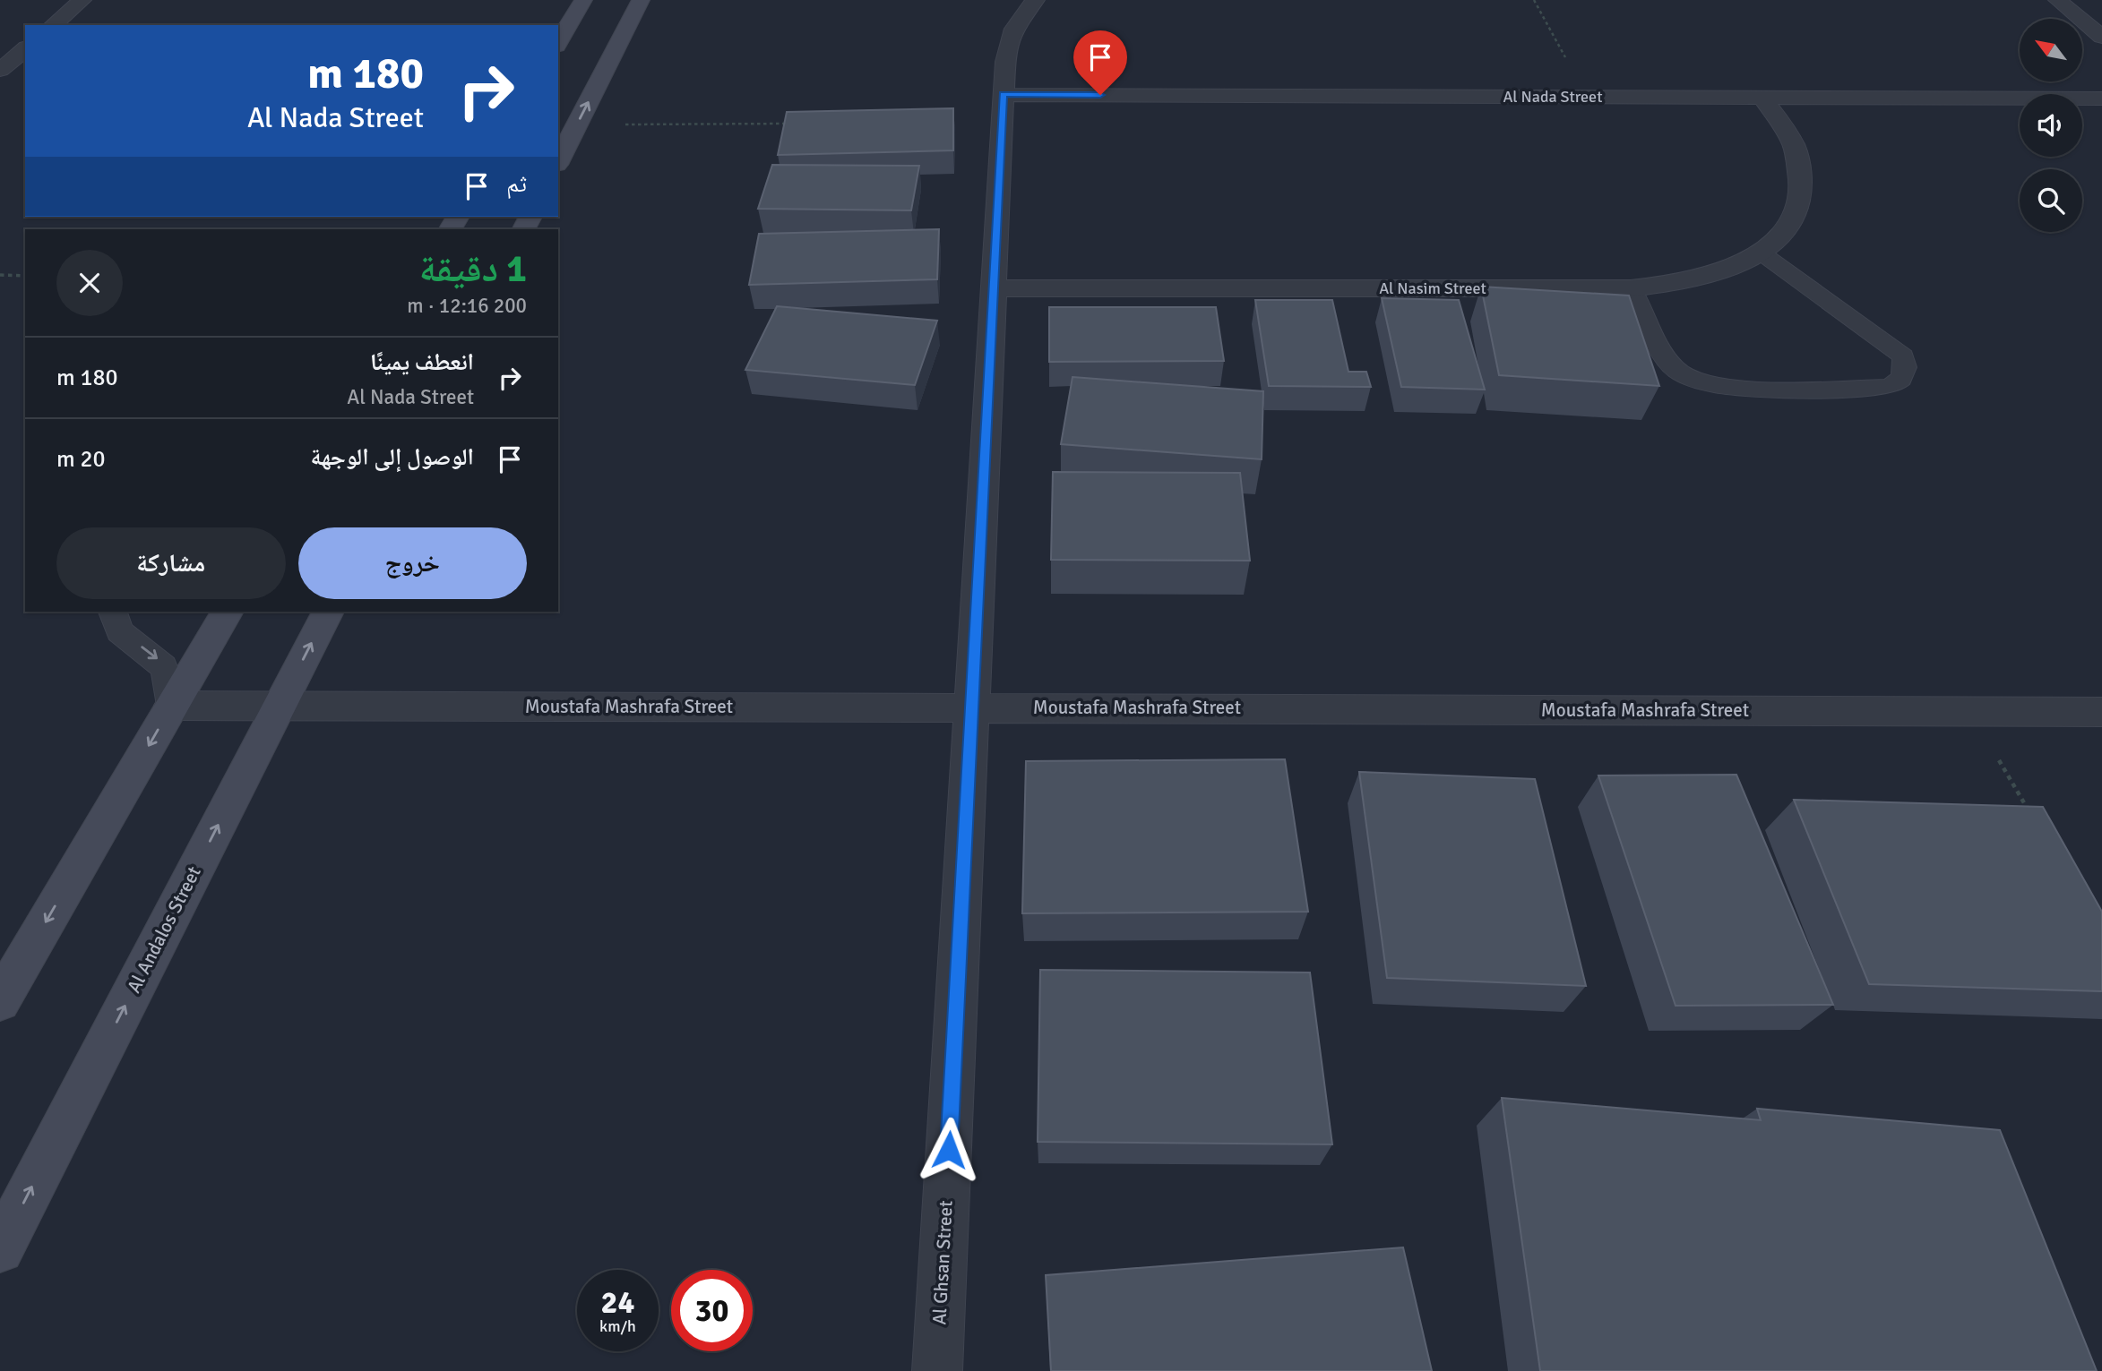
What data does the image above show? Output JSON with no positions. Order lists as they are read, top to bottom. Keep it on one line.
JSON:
{"streets":{"street":["Al Nada Street","Al Nasim Street","Moustafa Mashrafa Street","Al Andalos Street","Al Ghsan Street"]},"crossings":[["Al Nada Street","Al Nasim Street"],["Al Nada Street","Al Ghsan Street"],["Al Nasim Street","Al Ghsan Street"],["Moustafa Mashrafa Street","Al Andalos Street"],["Moustafa Mashrafa Street","Al Ghsan Street"]],"north":"top left","page":{"turn":["180 m","Al Nada Street"],"then":"ثم","heading":["1 دقيقة","200 m · 12:16"],"list":[{"name":"انعطف يمينًا","note":"Al Nada Street","value":"180 m"},{"name":"الوصول إلى الوجهة","value":"20 m"}],"buttons":["خروج","مشاركة"],"speed":"24 km/h","limit":"30"}}
